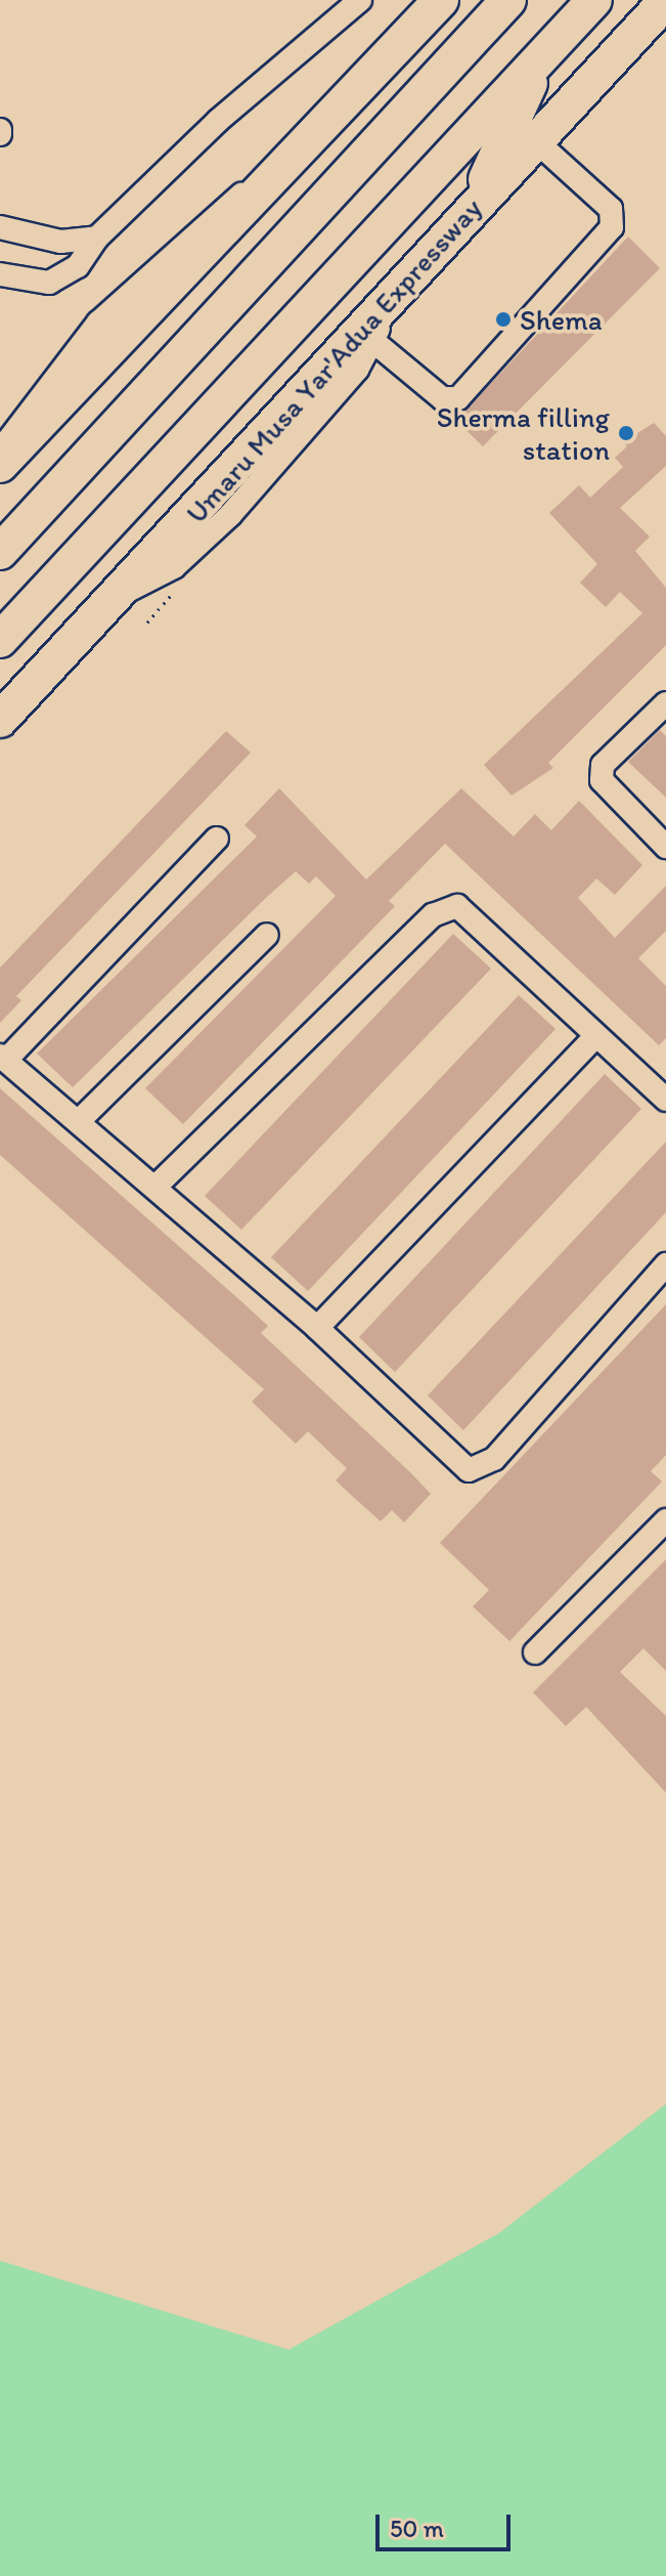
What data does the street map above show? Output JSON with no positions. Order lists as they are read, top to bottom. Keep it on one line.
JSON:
{"streets":{"highway":["Umaru Musa Yar'Adua Expressway"]},"places":["Shema","Sherma filling station"],"scale_bar":"50 m"}
